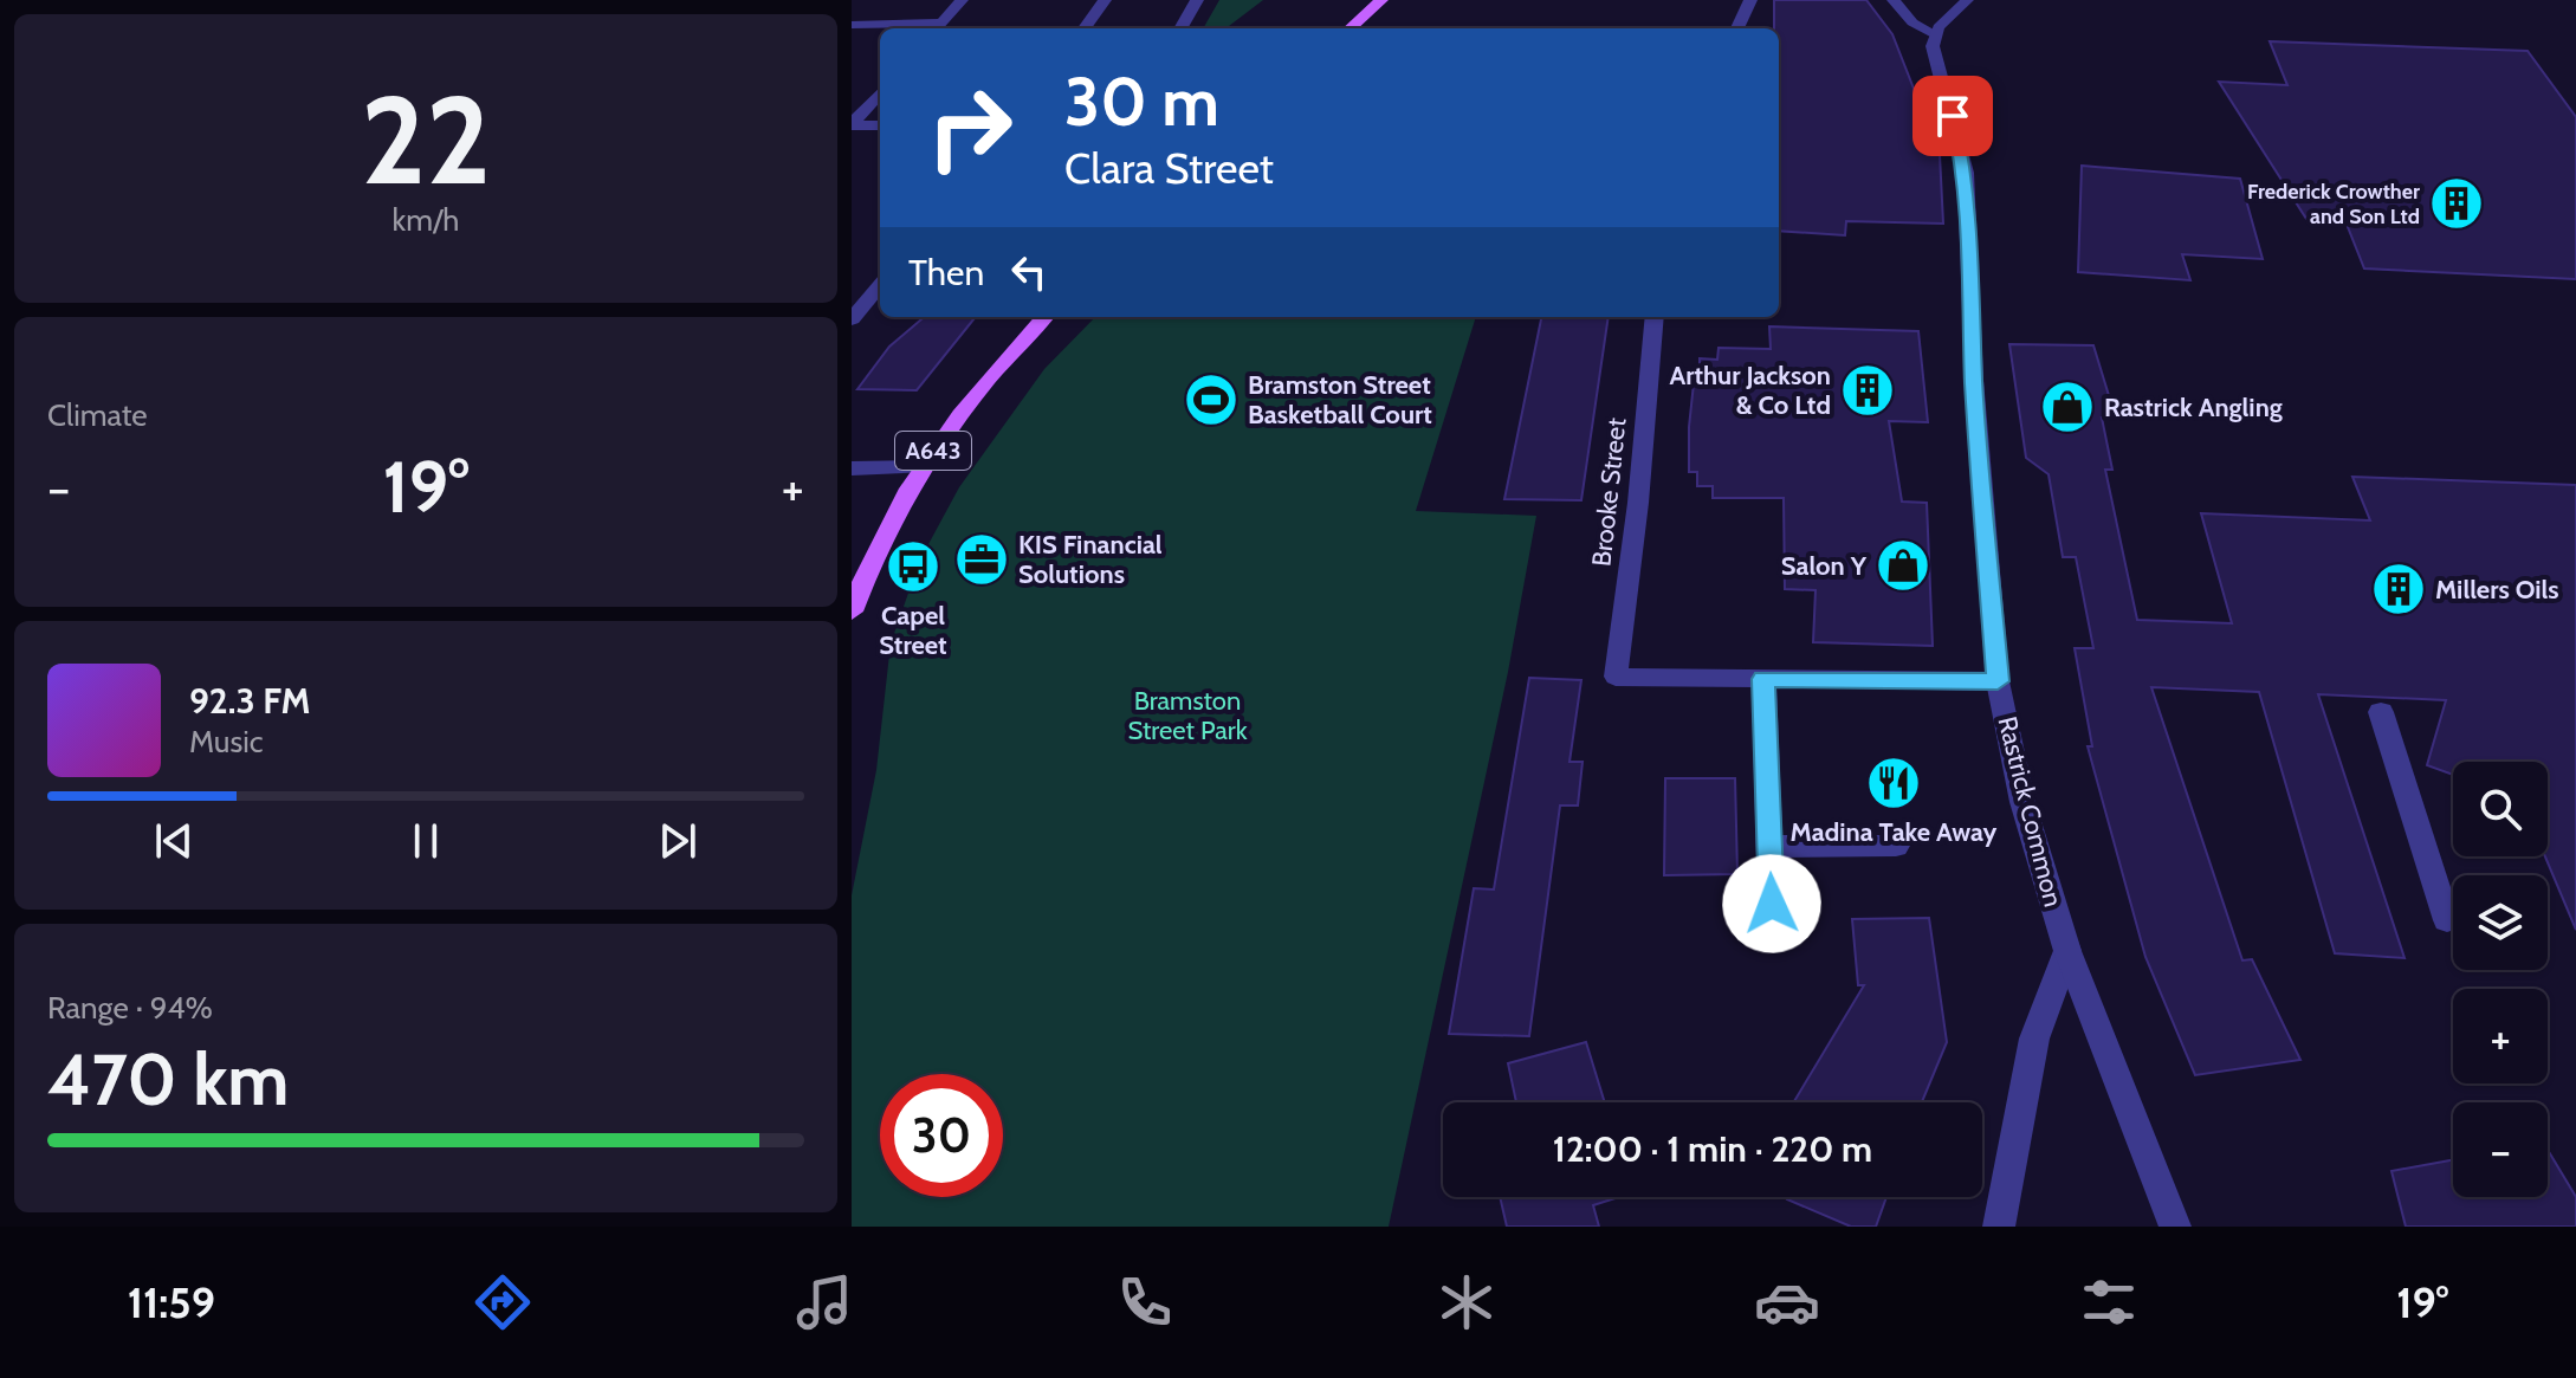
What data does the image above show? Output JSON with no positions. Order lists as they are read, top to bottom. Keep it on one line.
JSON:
{"streets":{"main road":["A643"],"street":["Brooke Street","Rastrick Common"]},"parks":["Bramston Street Park"],"places":{"building":["Frederick Crowther and Son Ltd","Arthur Jackson & Co Ltd","Millers Oils"],"sports":["Bramston Street Basketball Court"],"shop":["Rastrick Angling","Salon Y"],"office":["KIS Financial Solutions"],"bus stop":["Capel Street"],"restaurant":["Madina Take Away"]},"page":{"tile":[["22","km/h"],"Climate",["Range · 94%","470 km"]],"turn":["30 m","Clara Street"],"then":"Then","heat":["−","19°","+"],"song":["92.3 FM","Music"],"map_buttons":["+","−"],"limit":"30","trip":"12:00 · 1 min · 220 m","tabs":["11:59","19°"]}}
